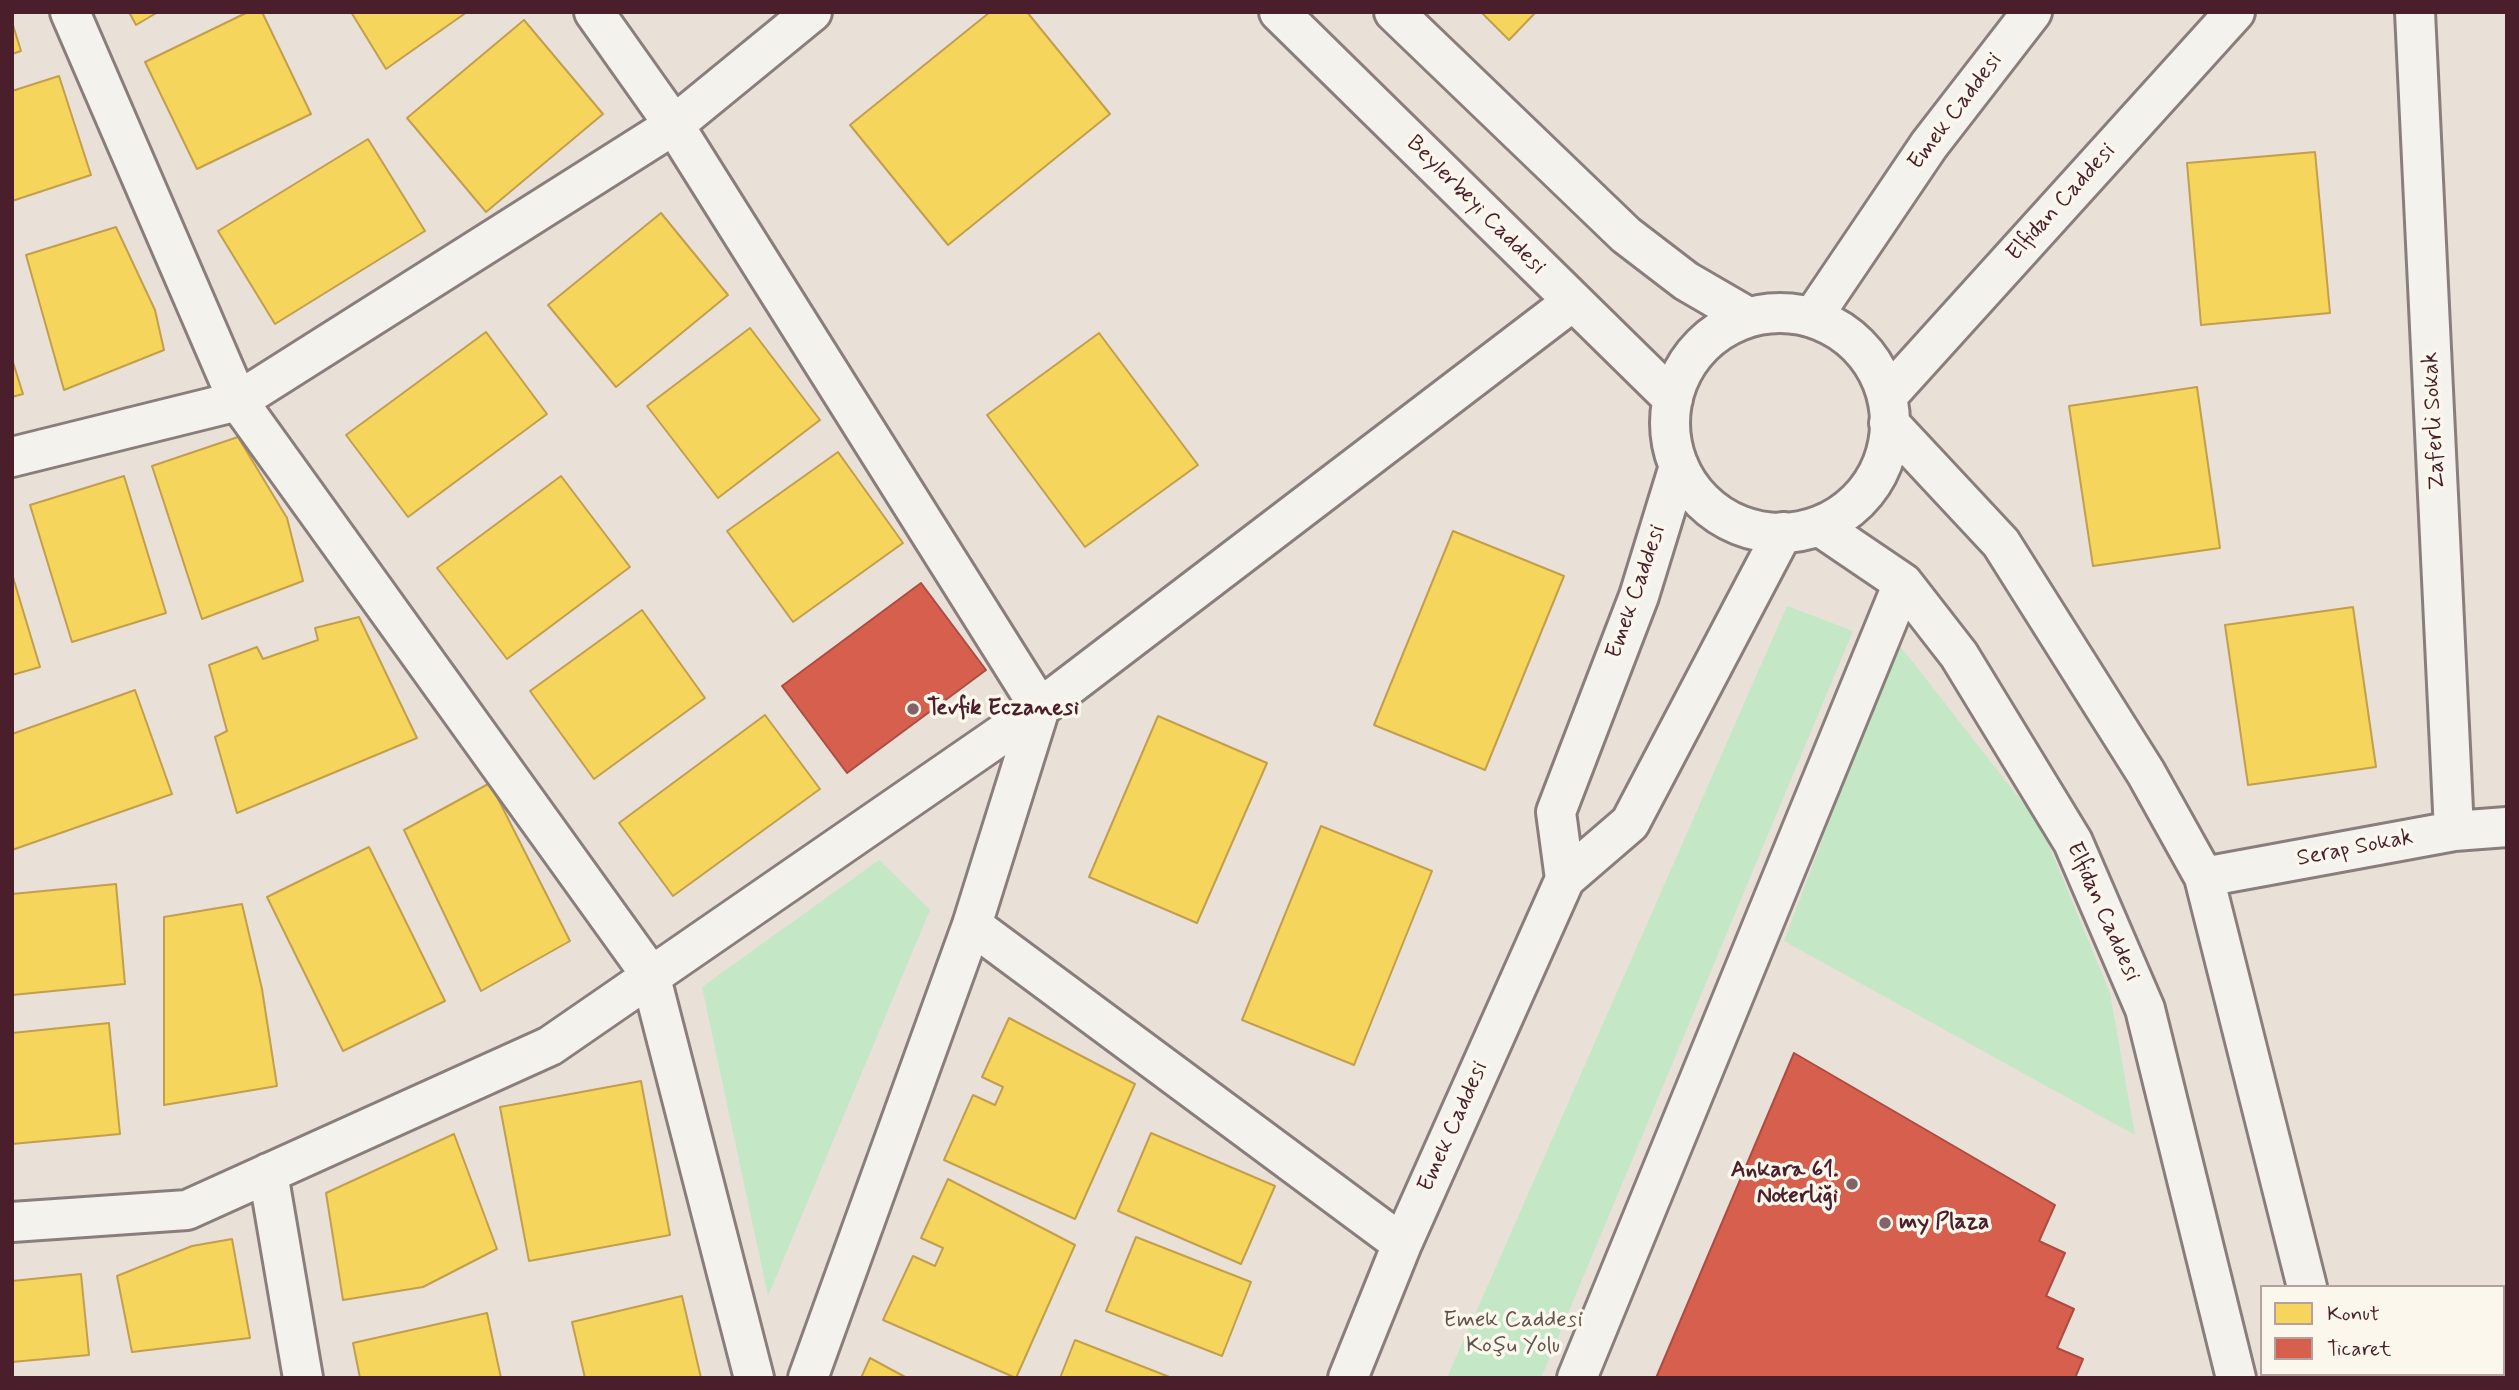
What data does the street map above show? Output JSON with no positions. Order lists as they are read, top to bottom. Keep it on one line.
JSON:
{"streets":{"street":["Emek Caddesi","Elfidan Caddesi","Beylerbeyi Caddesi","Zaferli Sokak","Serap Sokak"]},"crossings":[["Emek Caddesi","Elfidan Caddesi"],["Emek Caddesi","Beylerbeyi Caddesi"],["Elfidan Caddesi","Beylerbeyi Caddesi"],["Zaferli Sokak","Serap Sokak"]],"parks":["Emek Caddesi Koşu Yolu"],"places":["Tevfik Eczanesi","Ankara 61. Noterliği","my Plaza"],"legend":["Konut","Ticaret"]}
